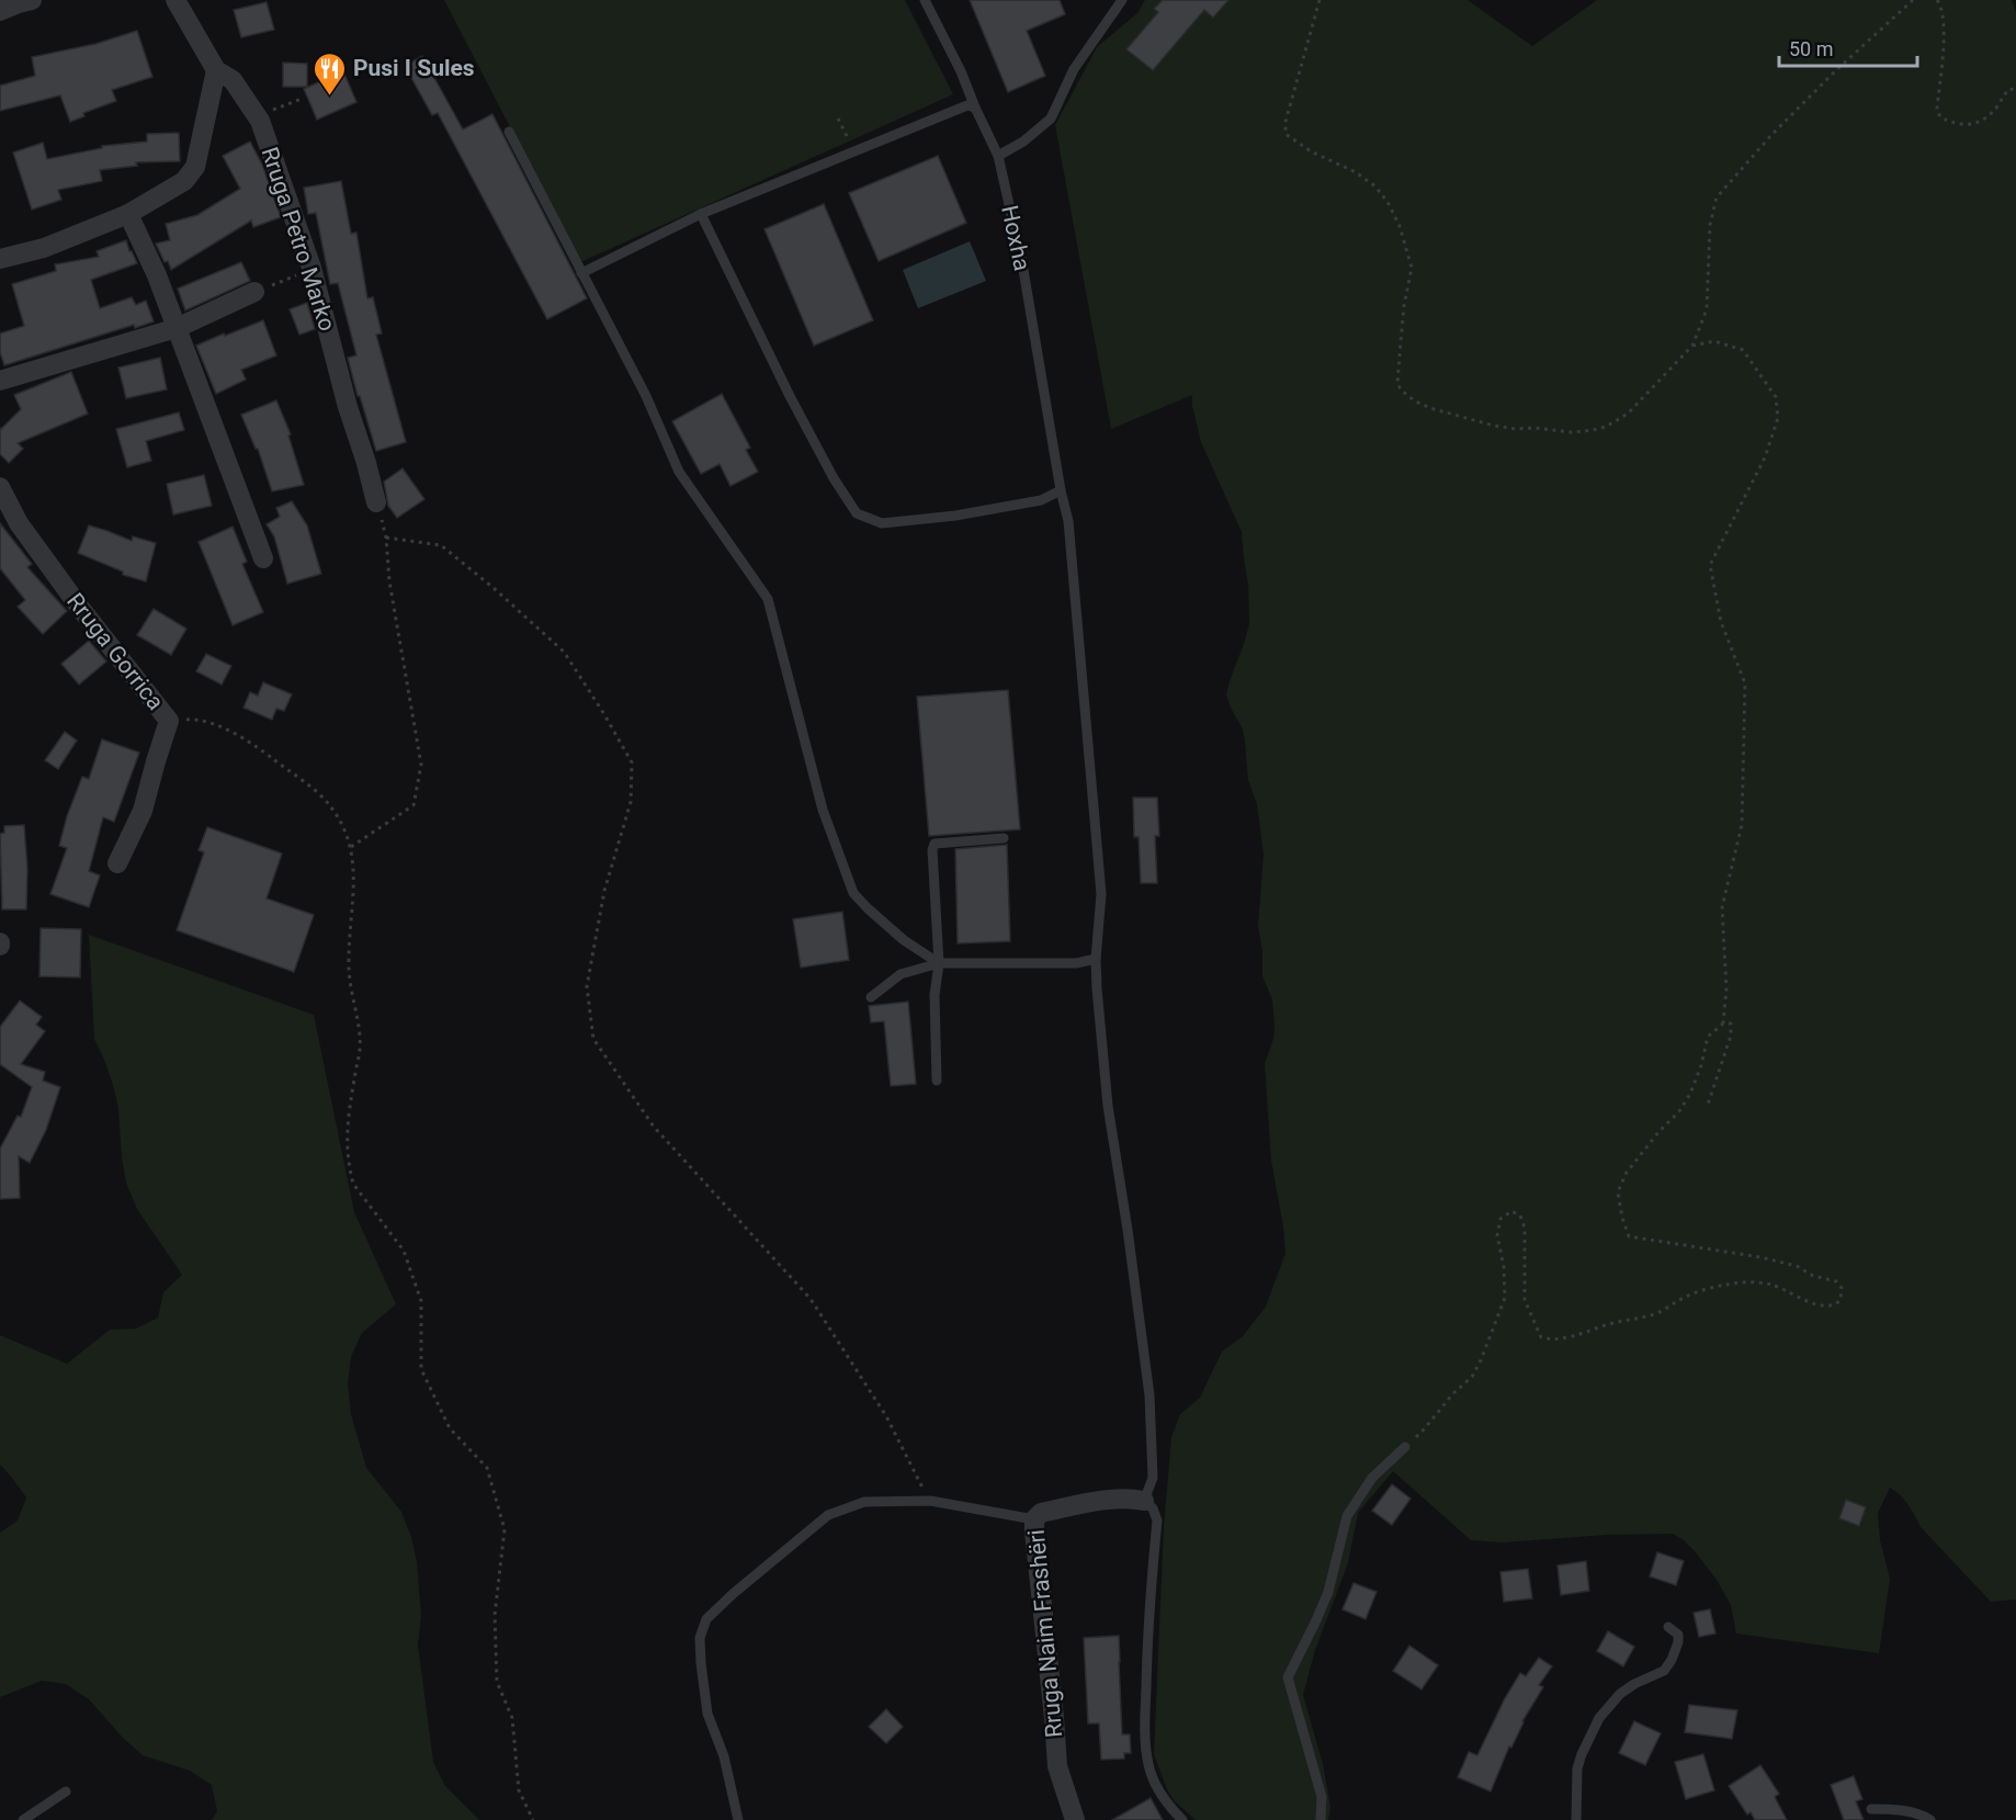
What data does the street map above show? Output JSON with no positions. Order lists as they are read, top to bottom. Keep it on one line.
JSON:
{"streets":{"street":["Rruga Petro Marko","Rruga Gorrica","Rruga Naim Frashëri"],"lane":["Hoxha"]},"crossings":[["Hoxha","Rruga Naim Frashëri"]],"places":{"restaurant":["Pusi I Sules"]},"scale_bar":"50 m"}
